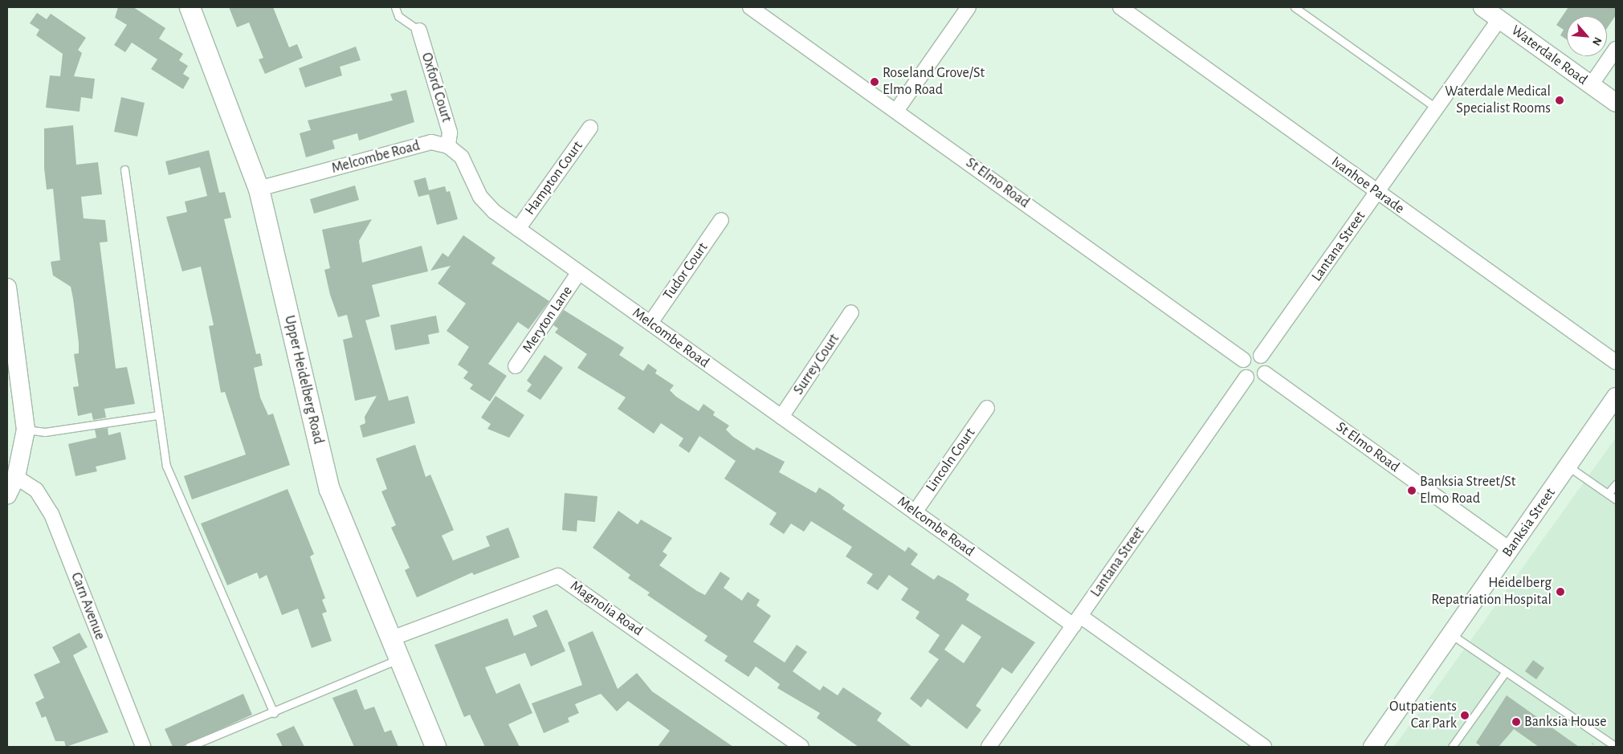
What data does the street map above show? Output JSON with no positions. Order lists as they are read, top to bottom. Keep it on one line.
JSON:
{"streets":{"main road":["Upper Heidelberg Road"],"street":["Waterdale Road","Oxford Court","Melcombe Road","Hampton Court","St Elmo Road","Ivanhoe Parade","Lantana Street","Tudor Court","Meryton Lane","Surrey Court","Lincoln Court","Banksia Street","Carn Avenue","Magnolia Road"]},"crossings":[["Waterdale Road","Lantana Street"],["Oxford Court","Melcombe Road"],["Melcombe Road","Hampton Court"],["Melcombe Road","Lantana Street"],["Melcombe Road","Tudor Court"],["Melcombe Road","Meryton Lane"],["Melcombe Road","Surrey Court"],["Melcombe Road","Upper Heidelberg Road"],["Melcombe Road","Lincoln Court"],["St Elmo Road","Lantana Street"],["St Elmo Road","Banksia Street"],["Ivanhoe Parade","Lantana Street"],["Upper Heidelberg Road","Magnolia Road"]],"places":["Roseland Grove/St Elmo Road","Waterdale Medical Specialist Rooms","Banksia Street/St Elmo Road","Heidelberg Repatriation Hospital","Outpatients Car Park","Banksia House"],"north":"bottom right"}
